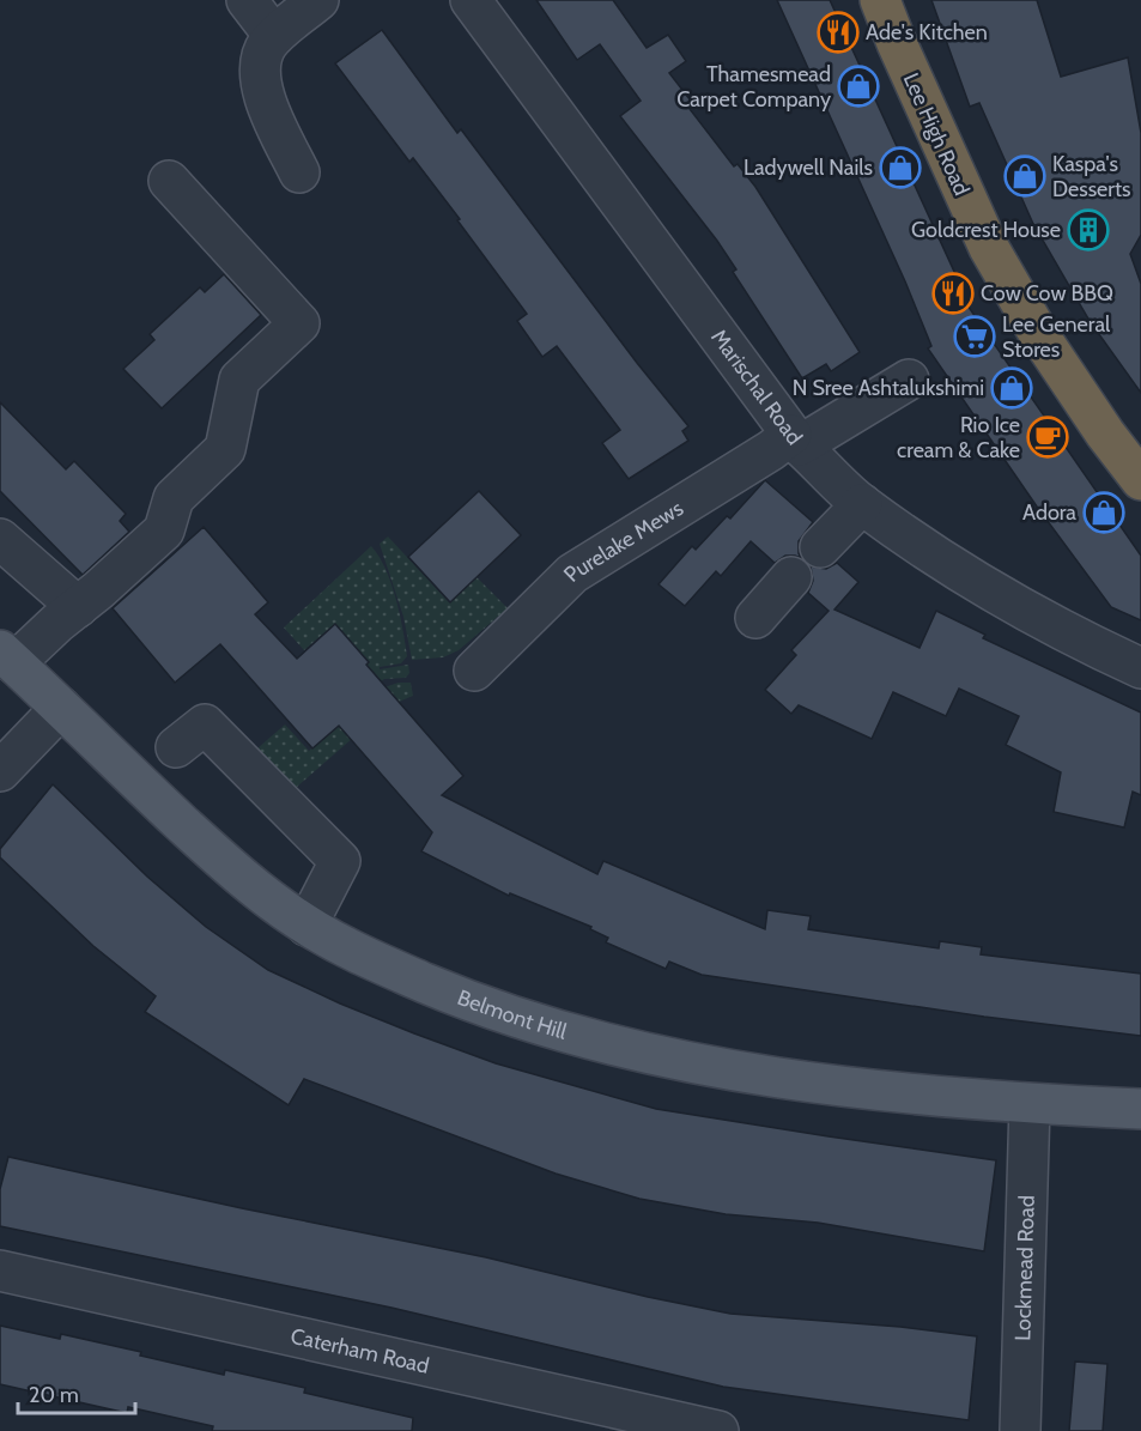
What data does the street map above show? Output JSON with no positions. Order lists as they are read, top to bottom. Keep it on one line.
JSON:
{"streets":{"highway":["Lee High Road"],"main road":["Belmont Hill"],"street":["Marischal Road","Purelake Mews","Lockmead Road","Caterham Road"]},"crossings":[["Marischal Road","Purelake Mews"],["Belmont Hill","Lockmead Road"]],"places":{"restaurant":["Ade's Kitchen","Cow Cow BBQ"],"shop":["Thamesmead Carpet Company","Ladywell Nails","Kaspa's Desserts","N Sree Ashtalukshimi","Adora"],"building":["Goldcrest House"],"supermarket":["Lee General Stores"],"cafe":["Rio Ice cream & Cake"]},"scale_bar":"20 m"}
